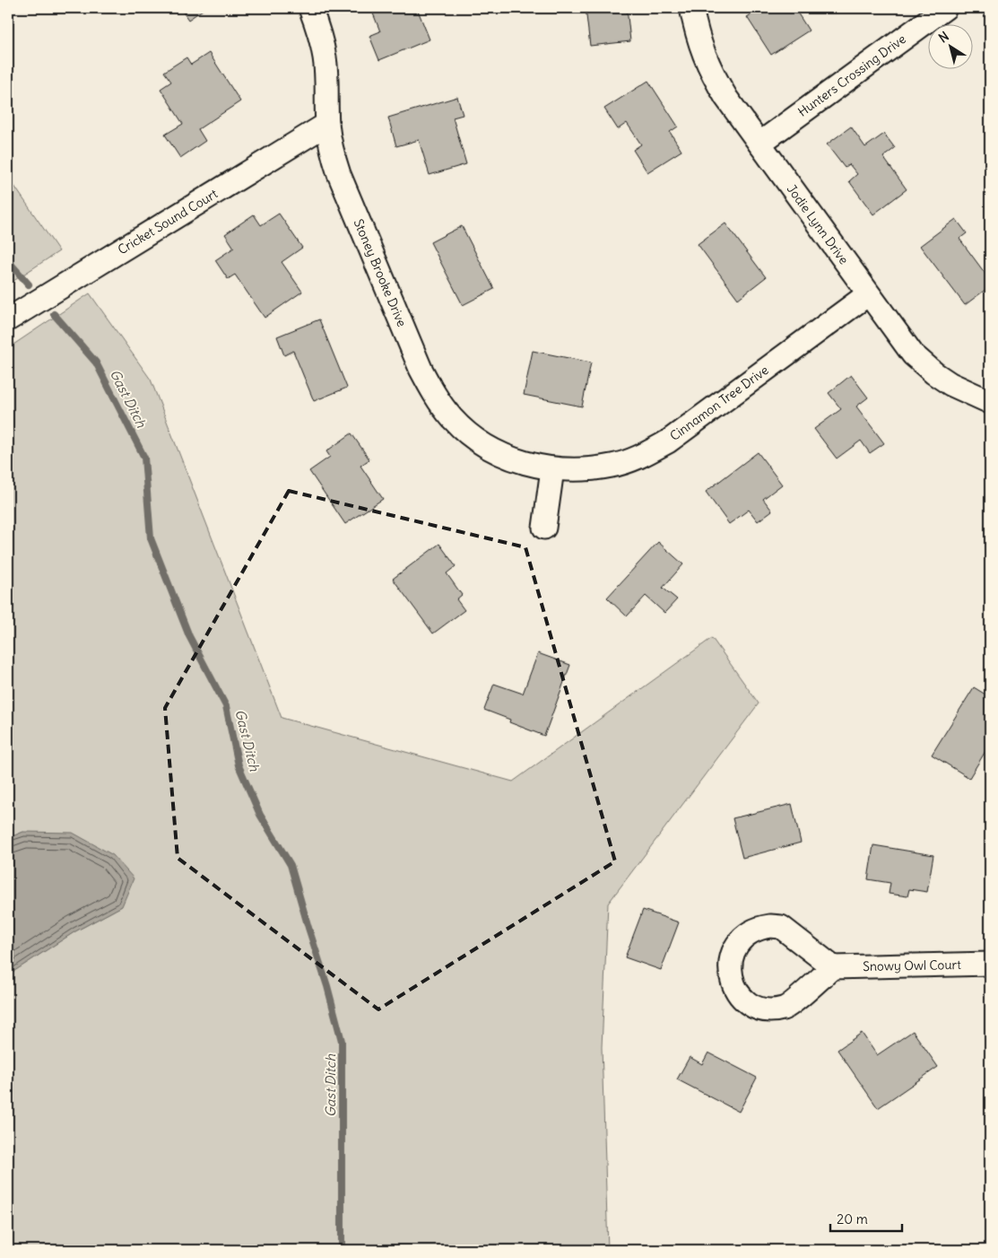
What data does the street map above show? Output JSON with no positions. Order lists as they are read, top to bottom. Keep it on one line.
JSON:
{"streets":{"street":["Hunters Crossing Drive","Cricket Sound Court","Jodie Lynn Drive","Stoney Brooke Drive","Cinnamon Tree Drive","Snowy Owl Court"]},"crossings":[["Hunters Crossing Drive","Jodie Lynn Drive"],["Cricket Sound Court","Stoney Brooke Drive"],["Jodie Lynn Drive","Cinnamon Tree Drive"],["Stoney Brooke Drive","Cinnamon Tree Drive"]],"water":["Gast Ditch"],"scale_bar":"20 m","north":"top left"}
